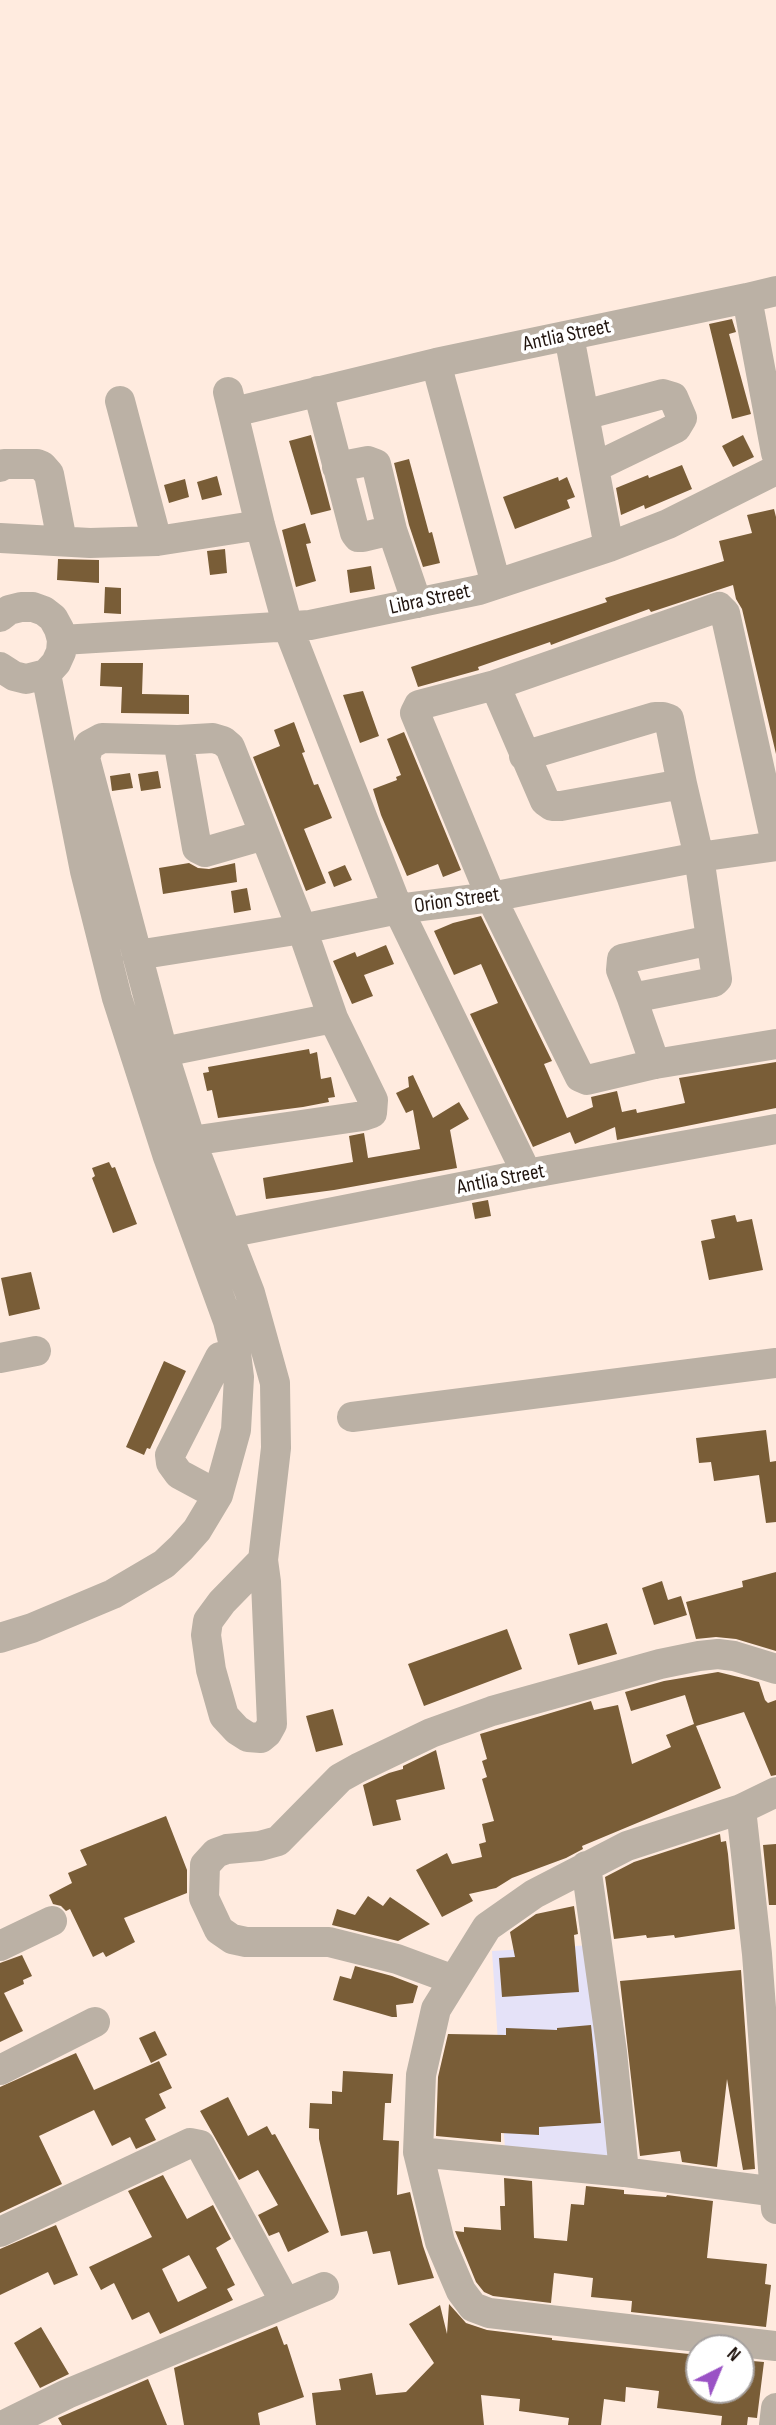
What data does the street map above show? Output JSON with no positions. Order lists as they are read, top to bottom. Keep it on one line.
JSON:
{"streets":{"street":["Antlia Street","Libra Street","Orion Street"]},"north":"top right"}
